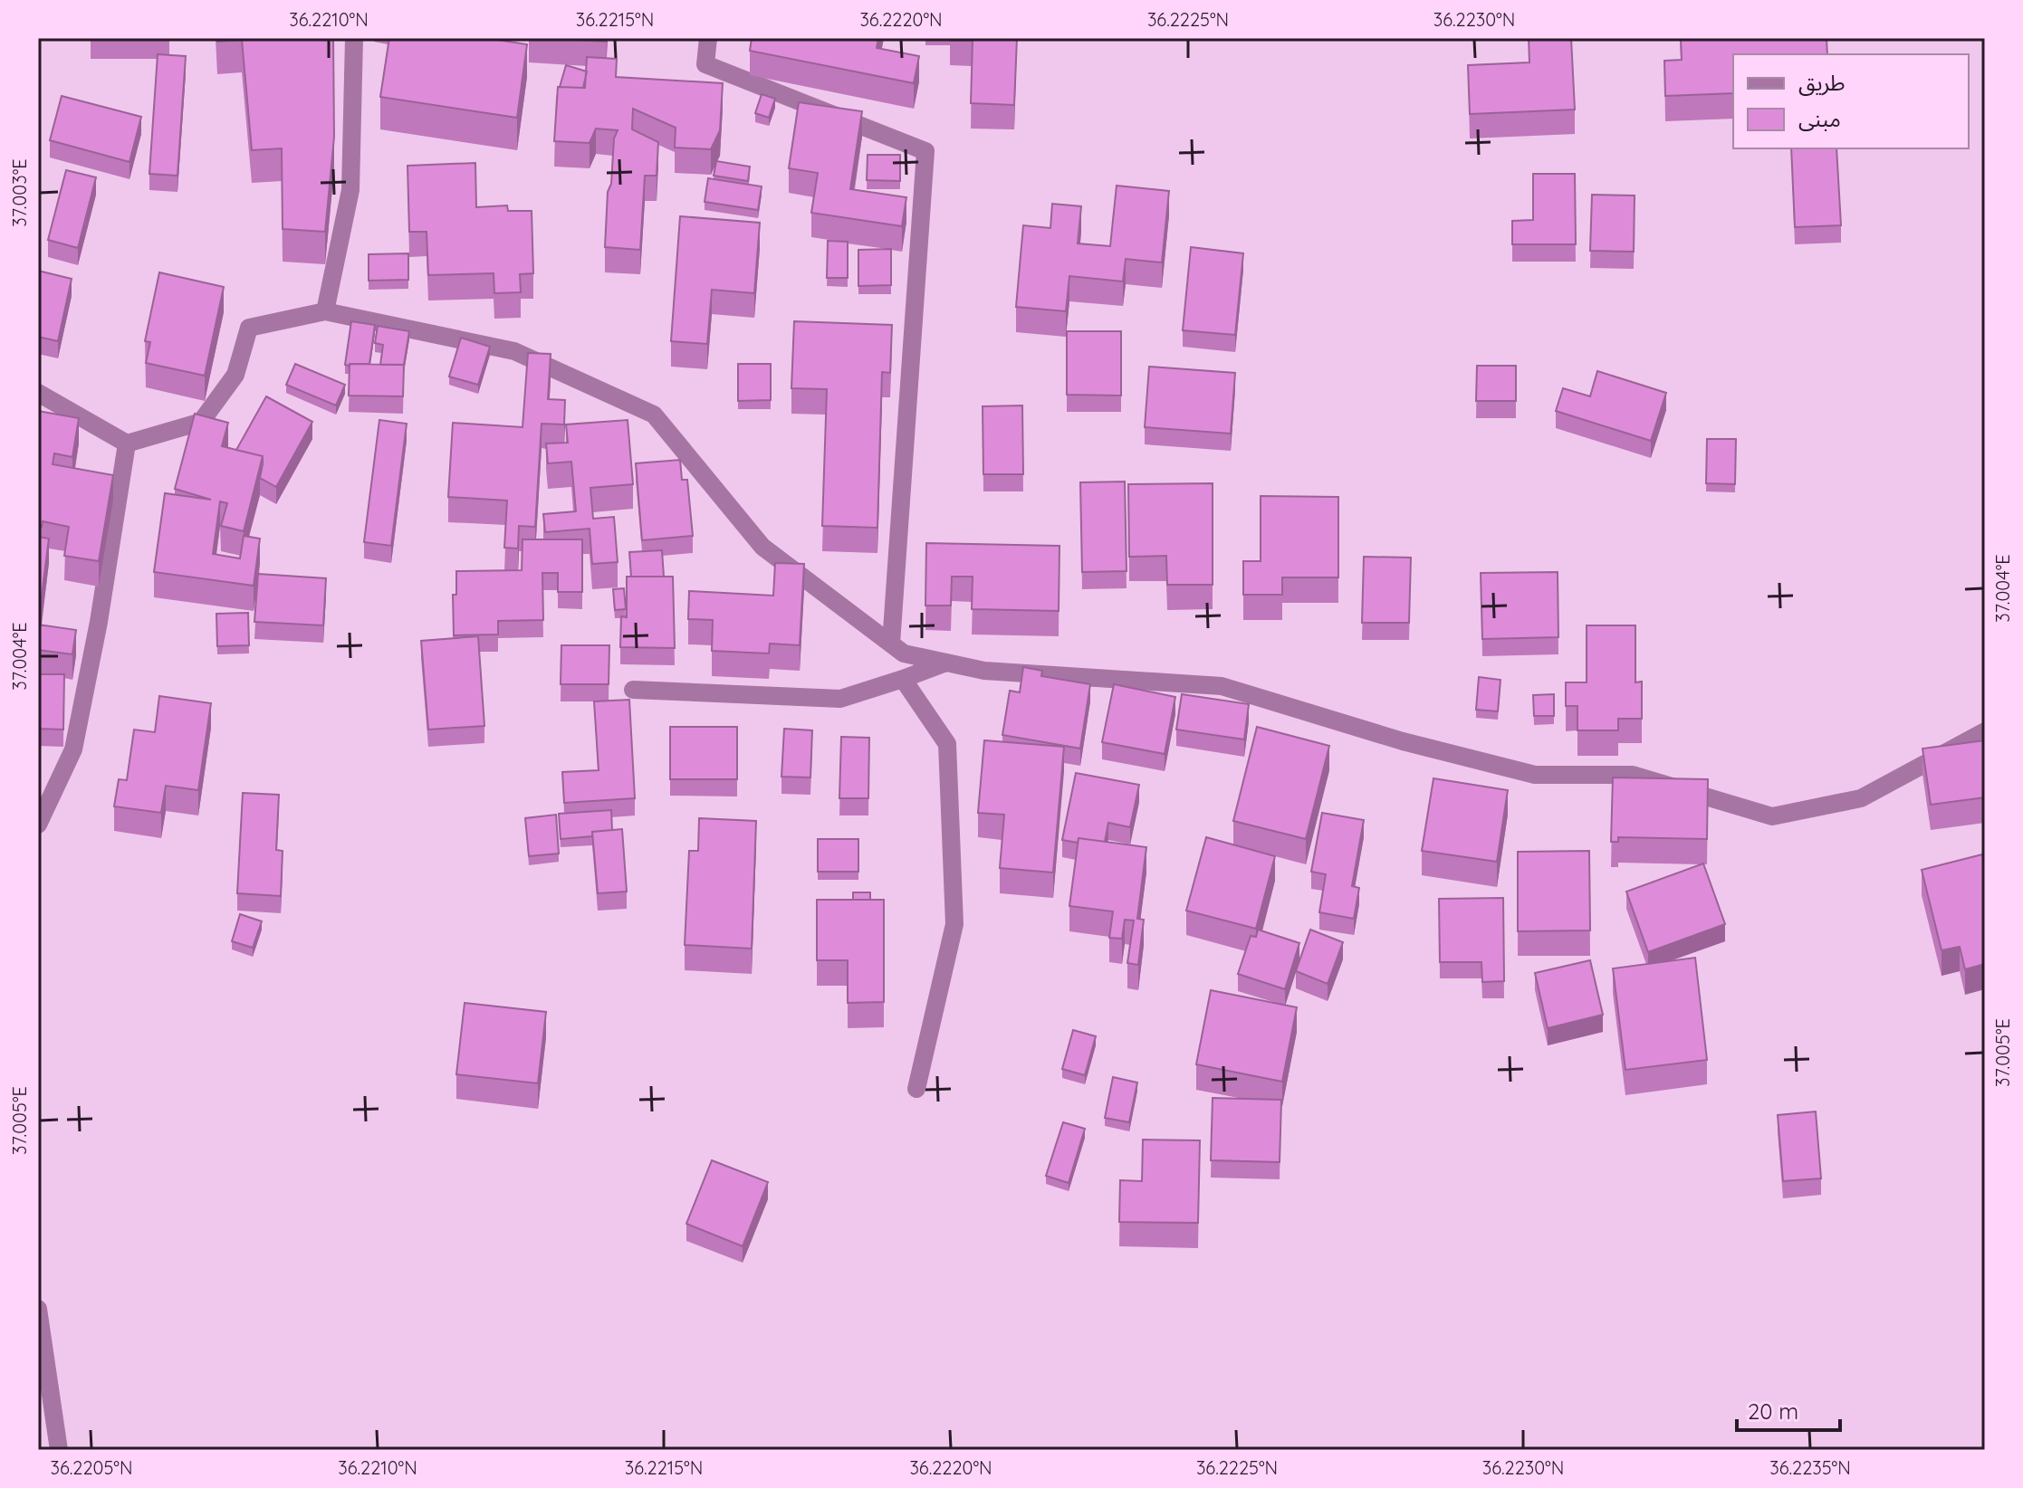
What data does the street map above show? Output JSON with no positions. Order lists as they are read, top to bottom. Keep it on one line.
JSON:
{"legend":["طريق","مبنى"],"scale_bar":"20 m","coordinates":["36.2210°N","36.2215°N","36.2220°N","36.2225°N","36.2230°N","37.003°E","37.004°E","37.005°E","36.2205°N","36.2235°N"]}
